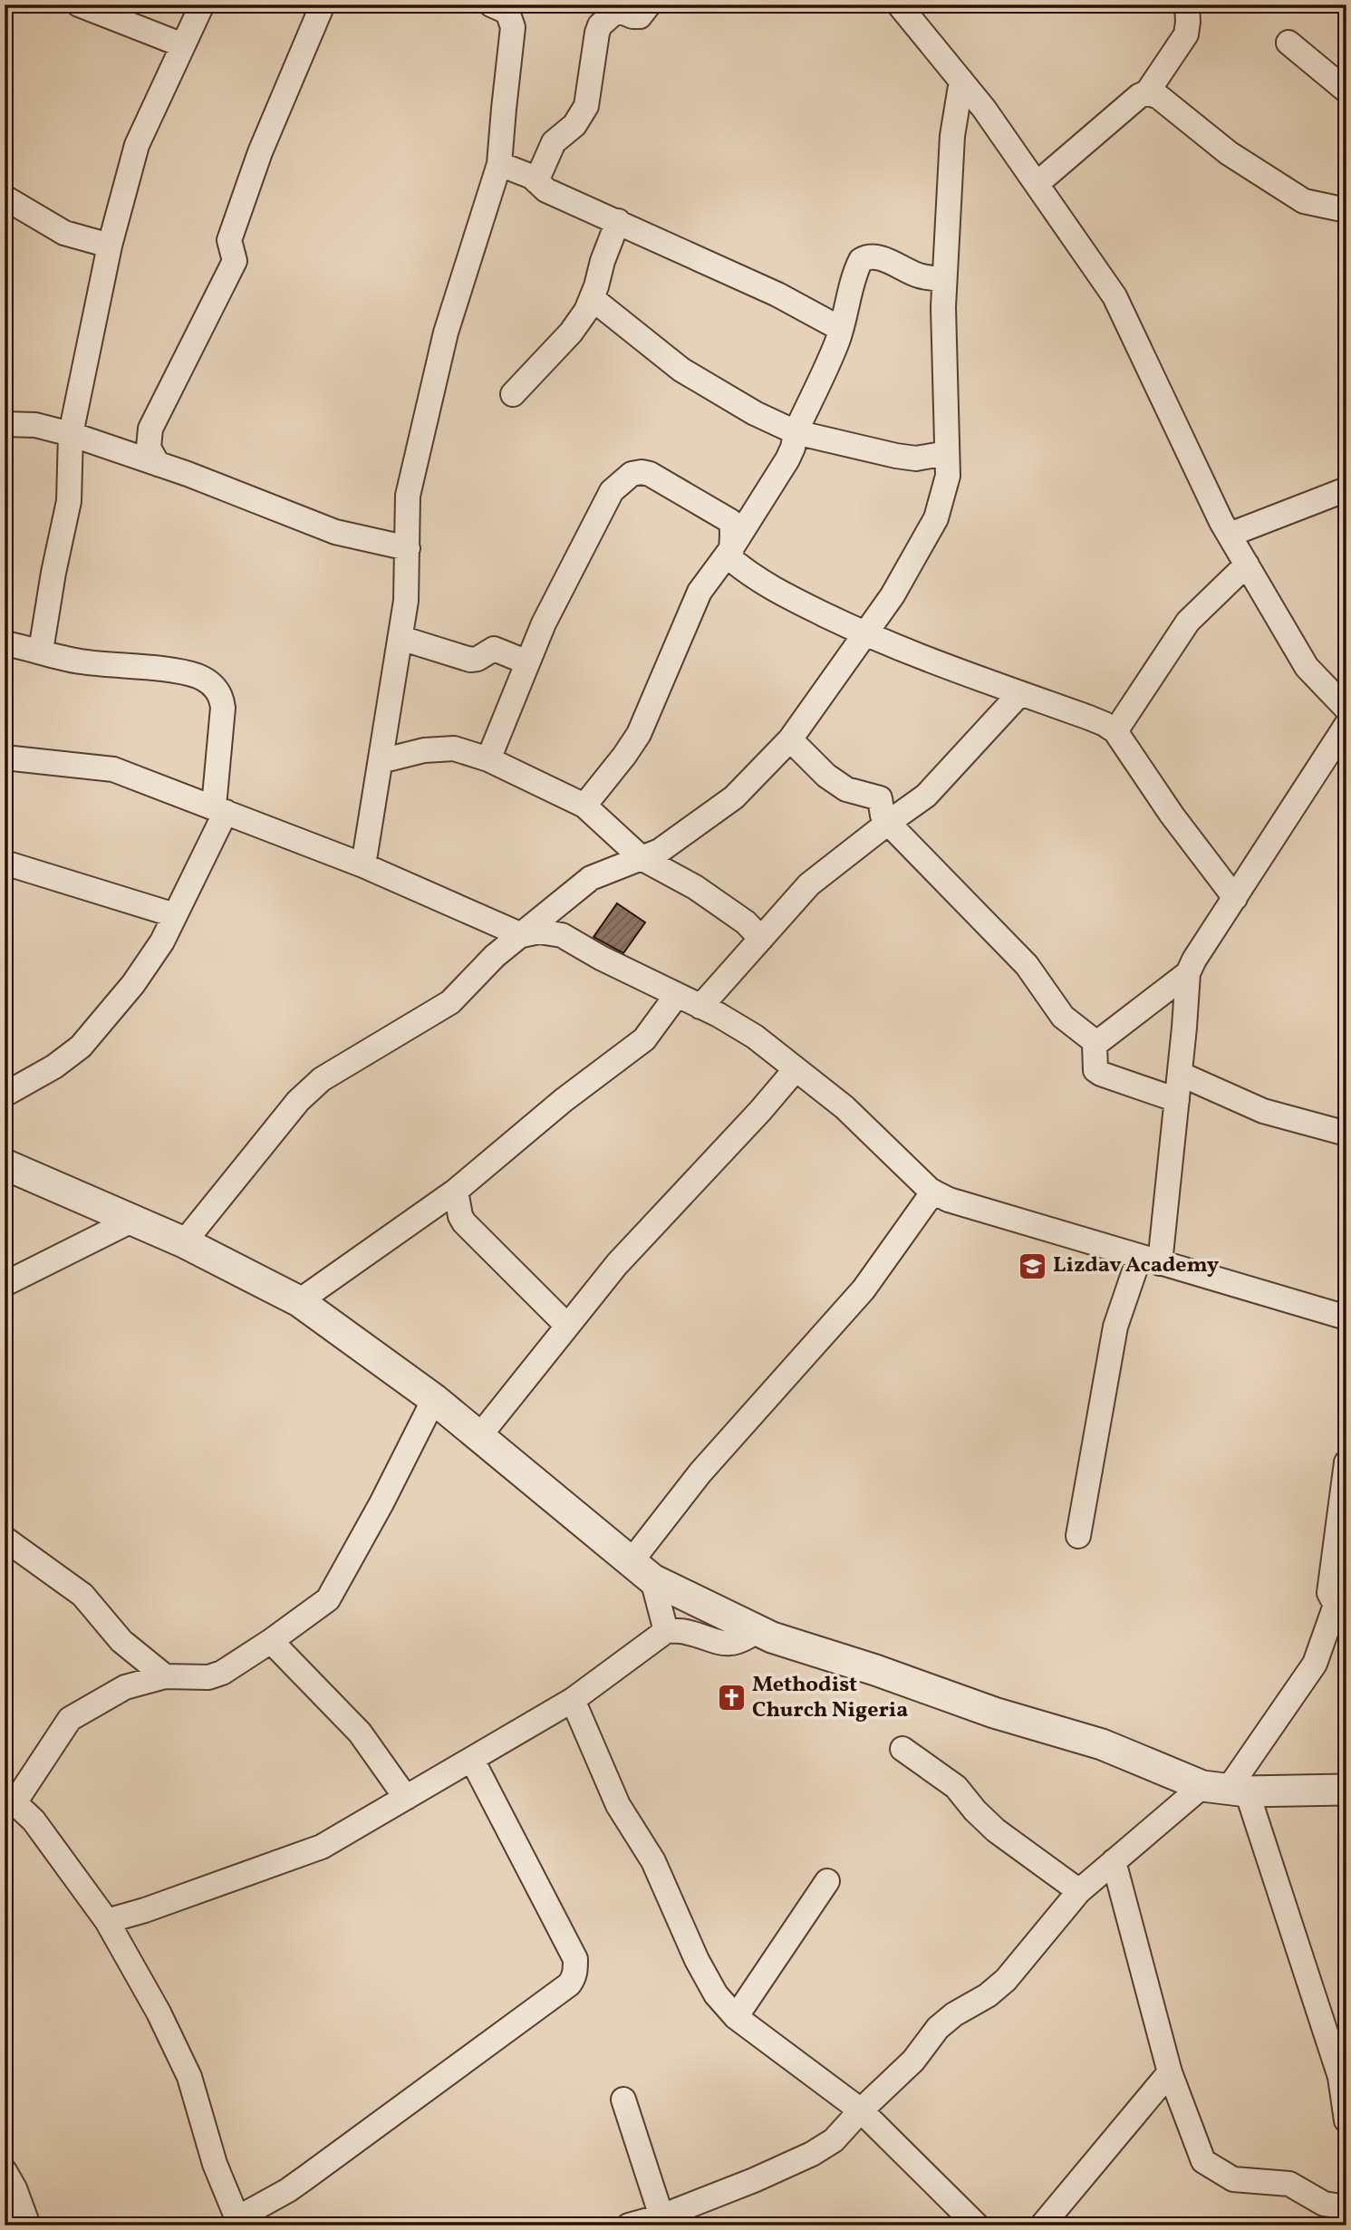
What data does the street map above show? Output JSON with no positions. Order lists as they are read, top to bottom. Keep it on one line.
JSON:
{"places":{"school or university":["Lizdav Academy"],"church":["Methodist Church Nigeria"]}}
